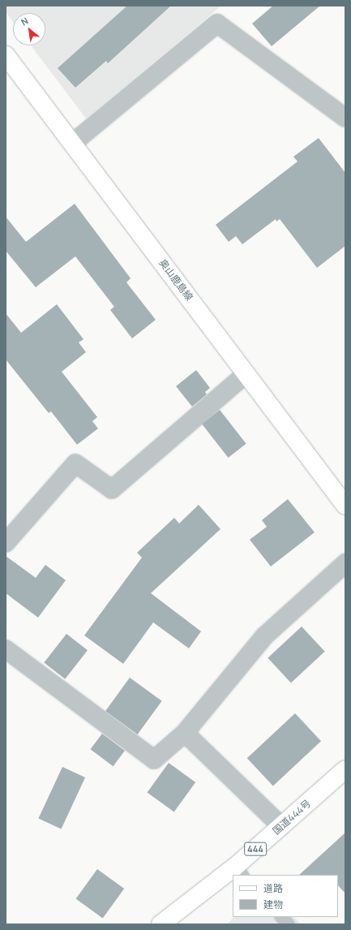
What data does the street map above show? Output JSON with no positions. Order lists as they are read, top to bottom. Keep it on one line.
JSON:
{"streets":{"main road":["奥山鹿島線","国道444号","444"]},"legend":["道路","建物"],"north":"top left"}
